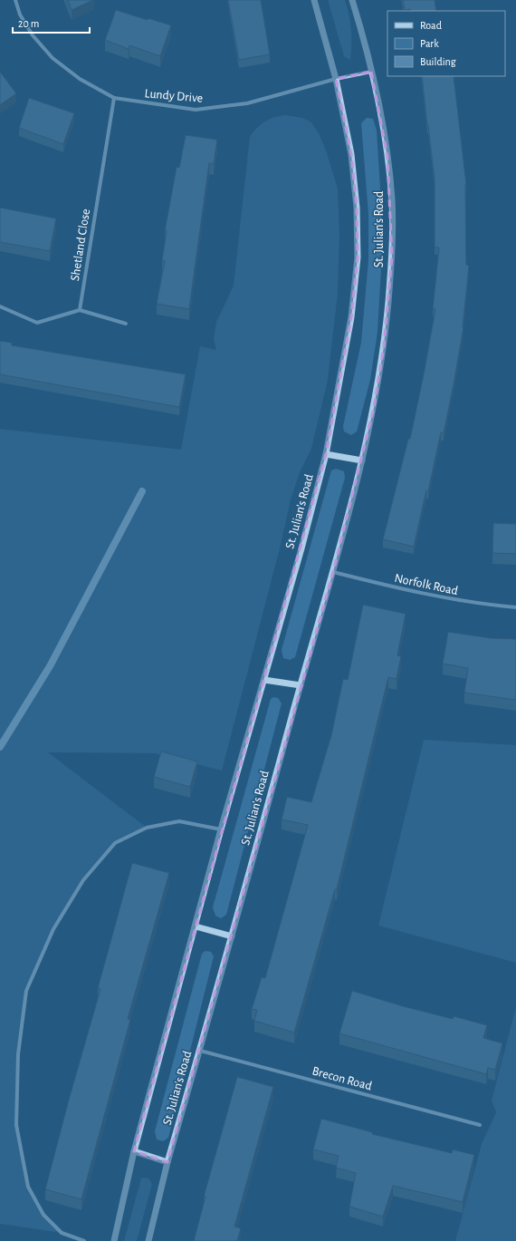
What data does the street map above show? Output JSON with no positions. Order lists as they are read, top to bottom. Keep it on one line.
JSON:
{"streets":{"street":["Lundy Drive","St. Julian's Road","Shetland Close","Norfolk Road","Brecon Road"]},"crossings":[["Lundy Drive","St. Julian's Road"],["Lundy Drive","Shetland Close"],["St. Julian's Road","Norfolk Road"],["St. Julian's Road","Brecon Road"]],"legend":["Road","Park","Building"],"scale_bar":"20 m"}
